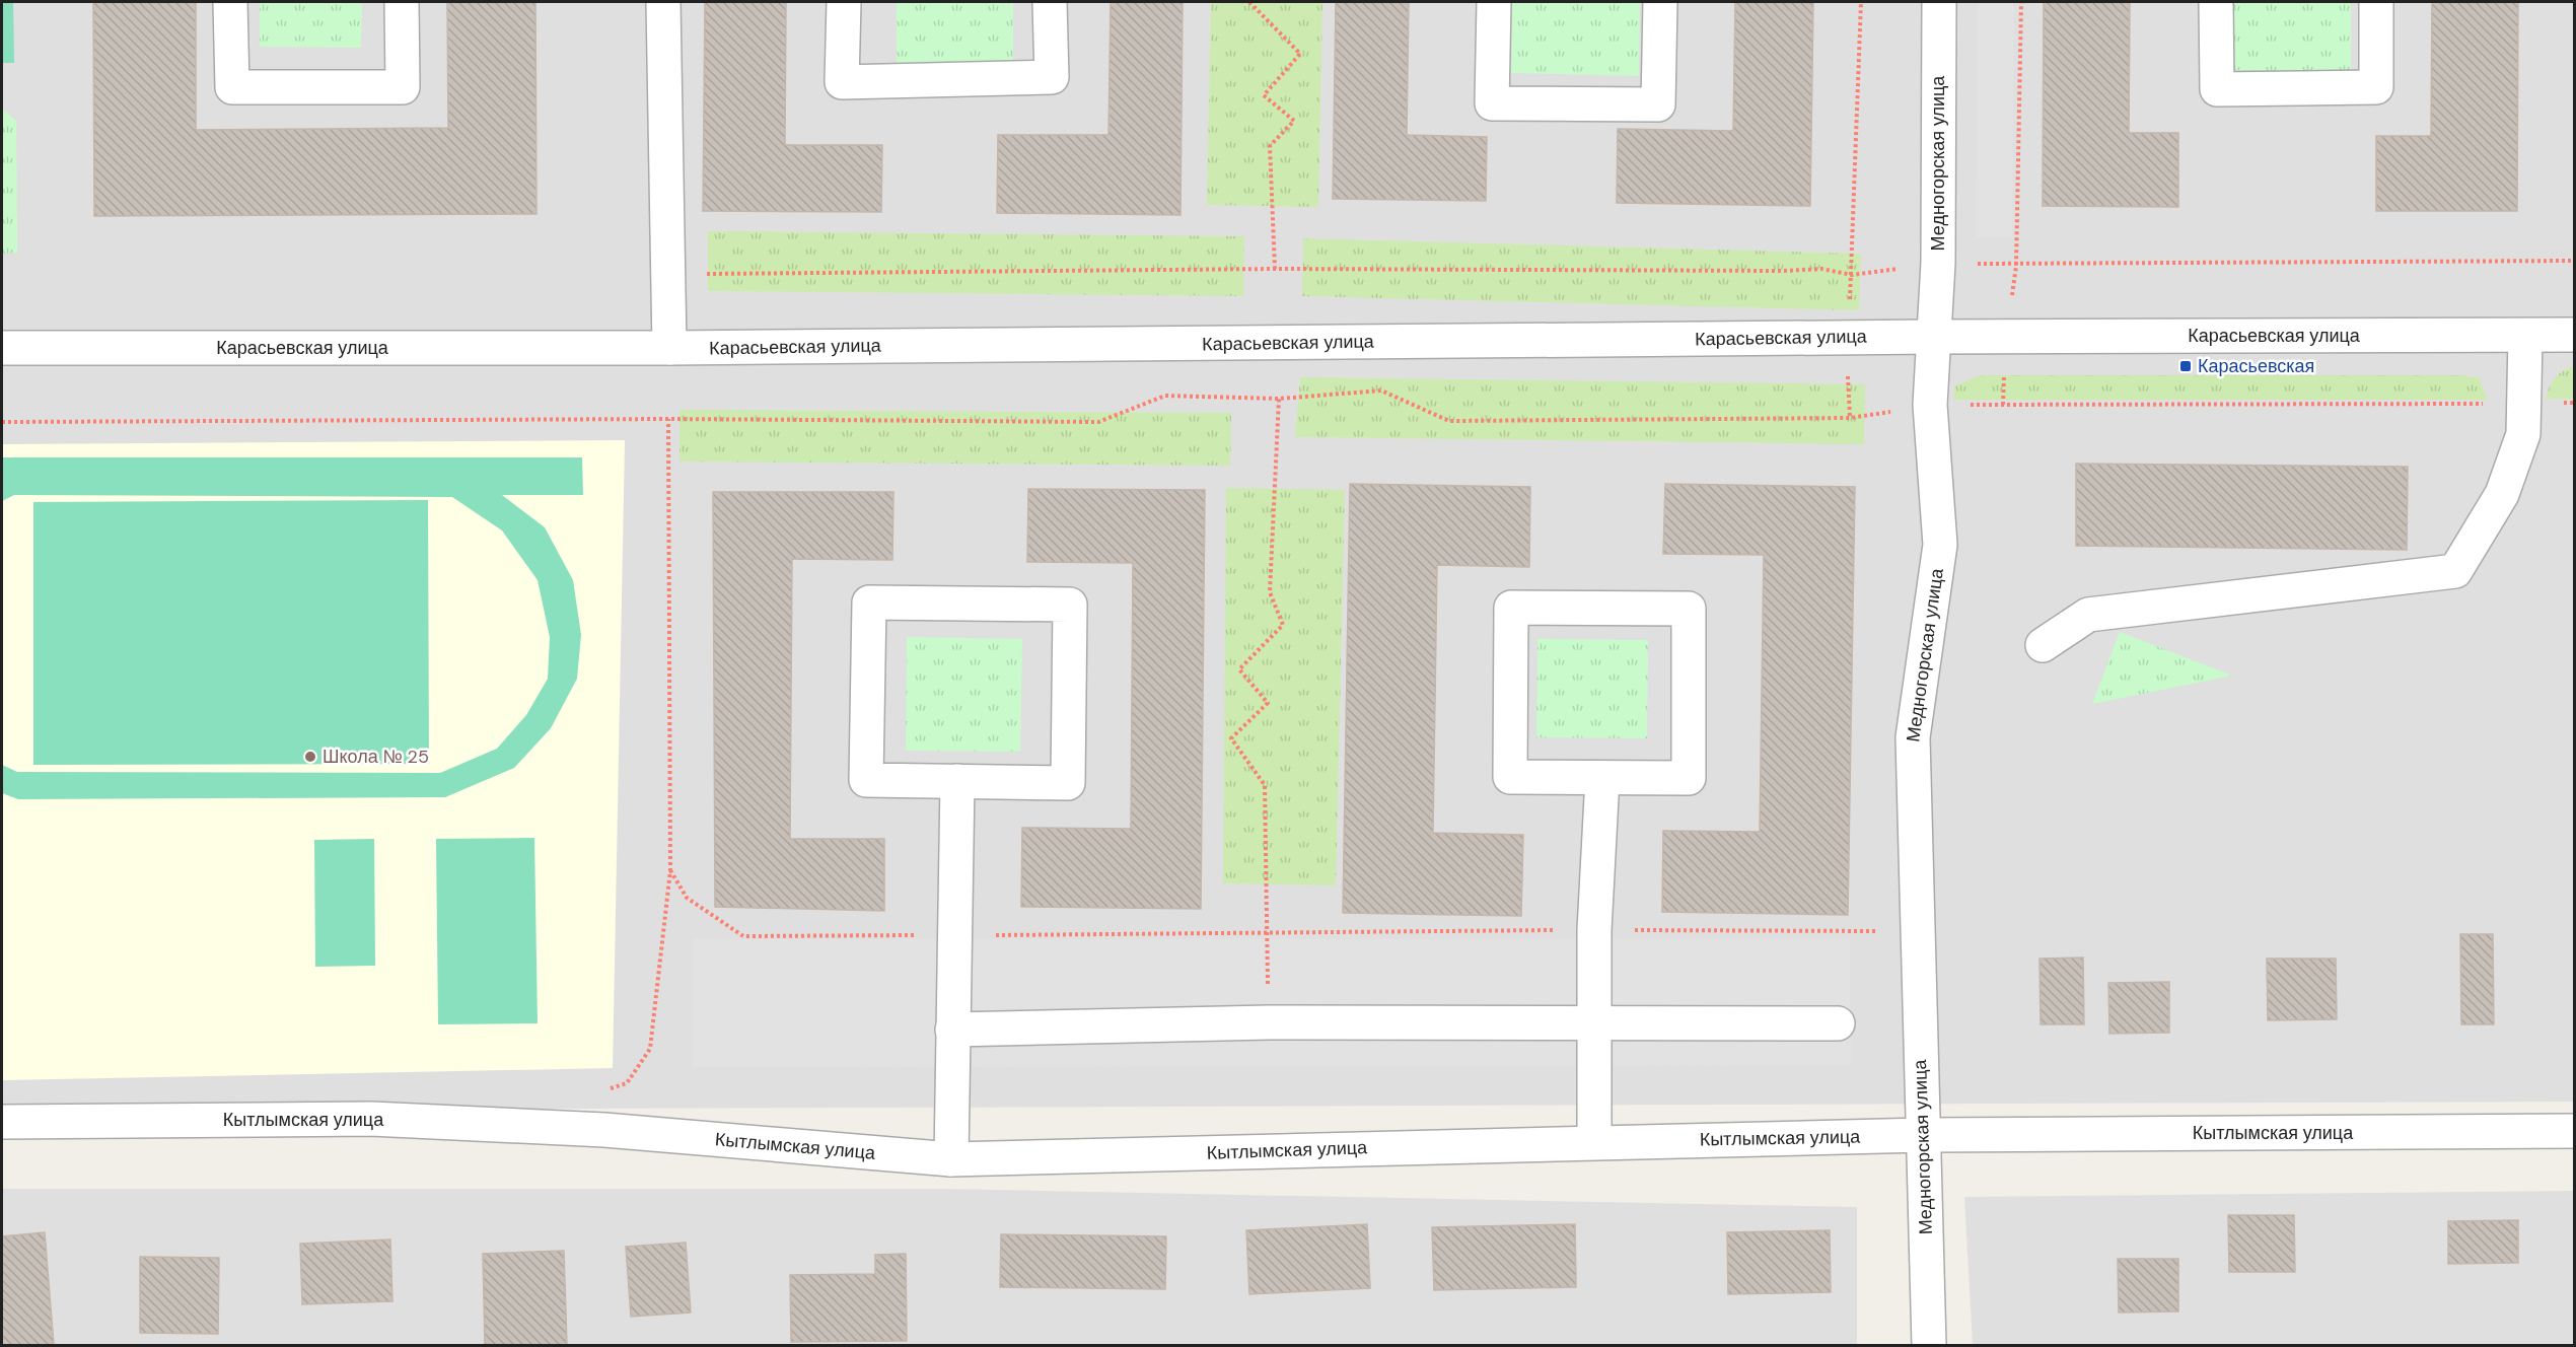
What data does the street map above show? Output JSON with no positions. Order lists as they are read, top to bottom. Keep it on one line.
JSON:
{"streets":{"street":["Медногорская улица","Карасьевская улица","Кытлымская улица"]},"crossings":[["Медногорская улица","Карасьевская улица"],["Медногорская улица","Кытлымская улица"]],"places":{"transit":["Карасьевская"],"other":["Школа № 25"]}}
